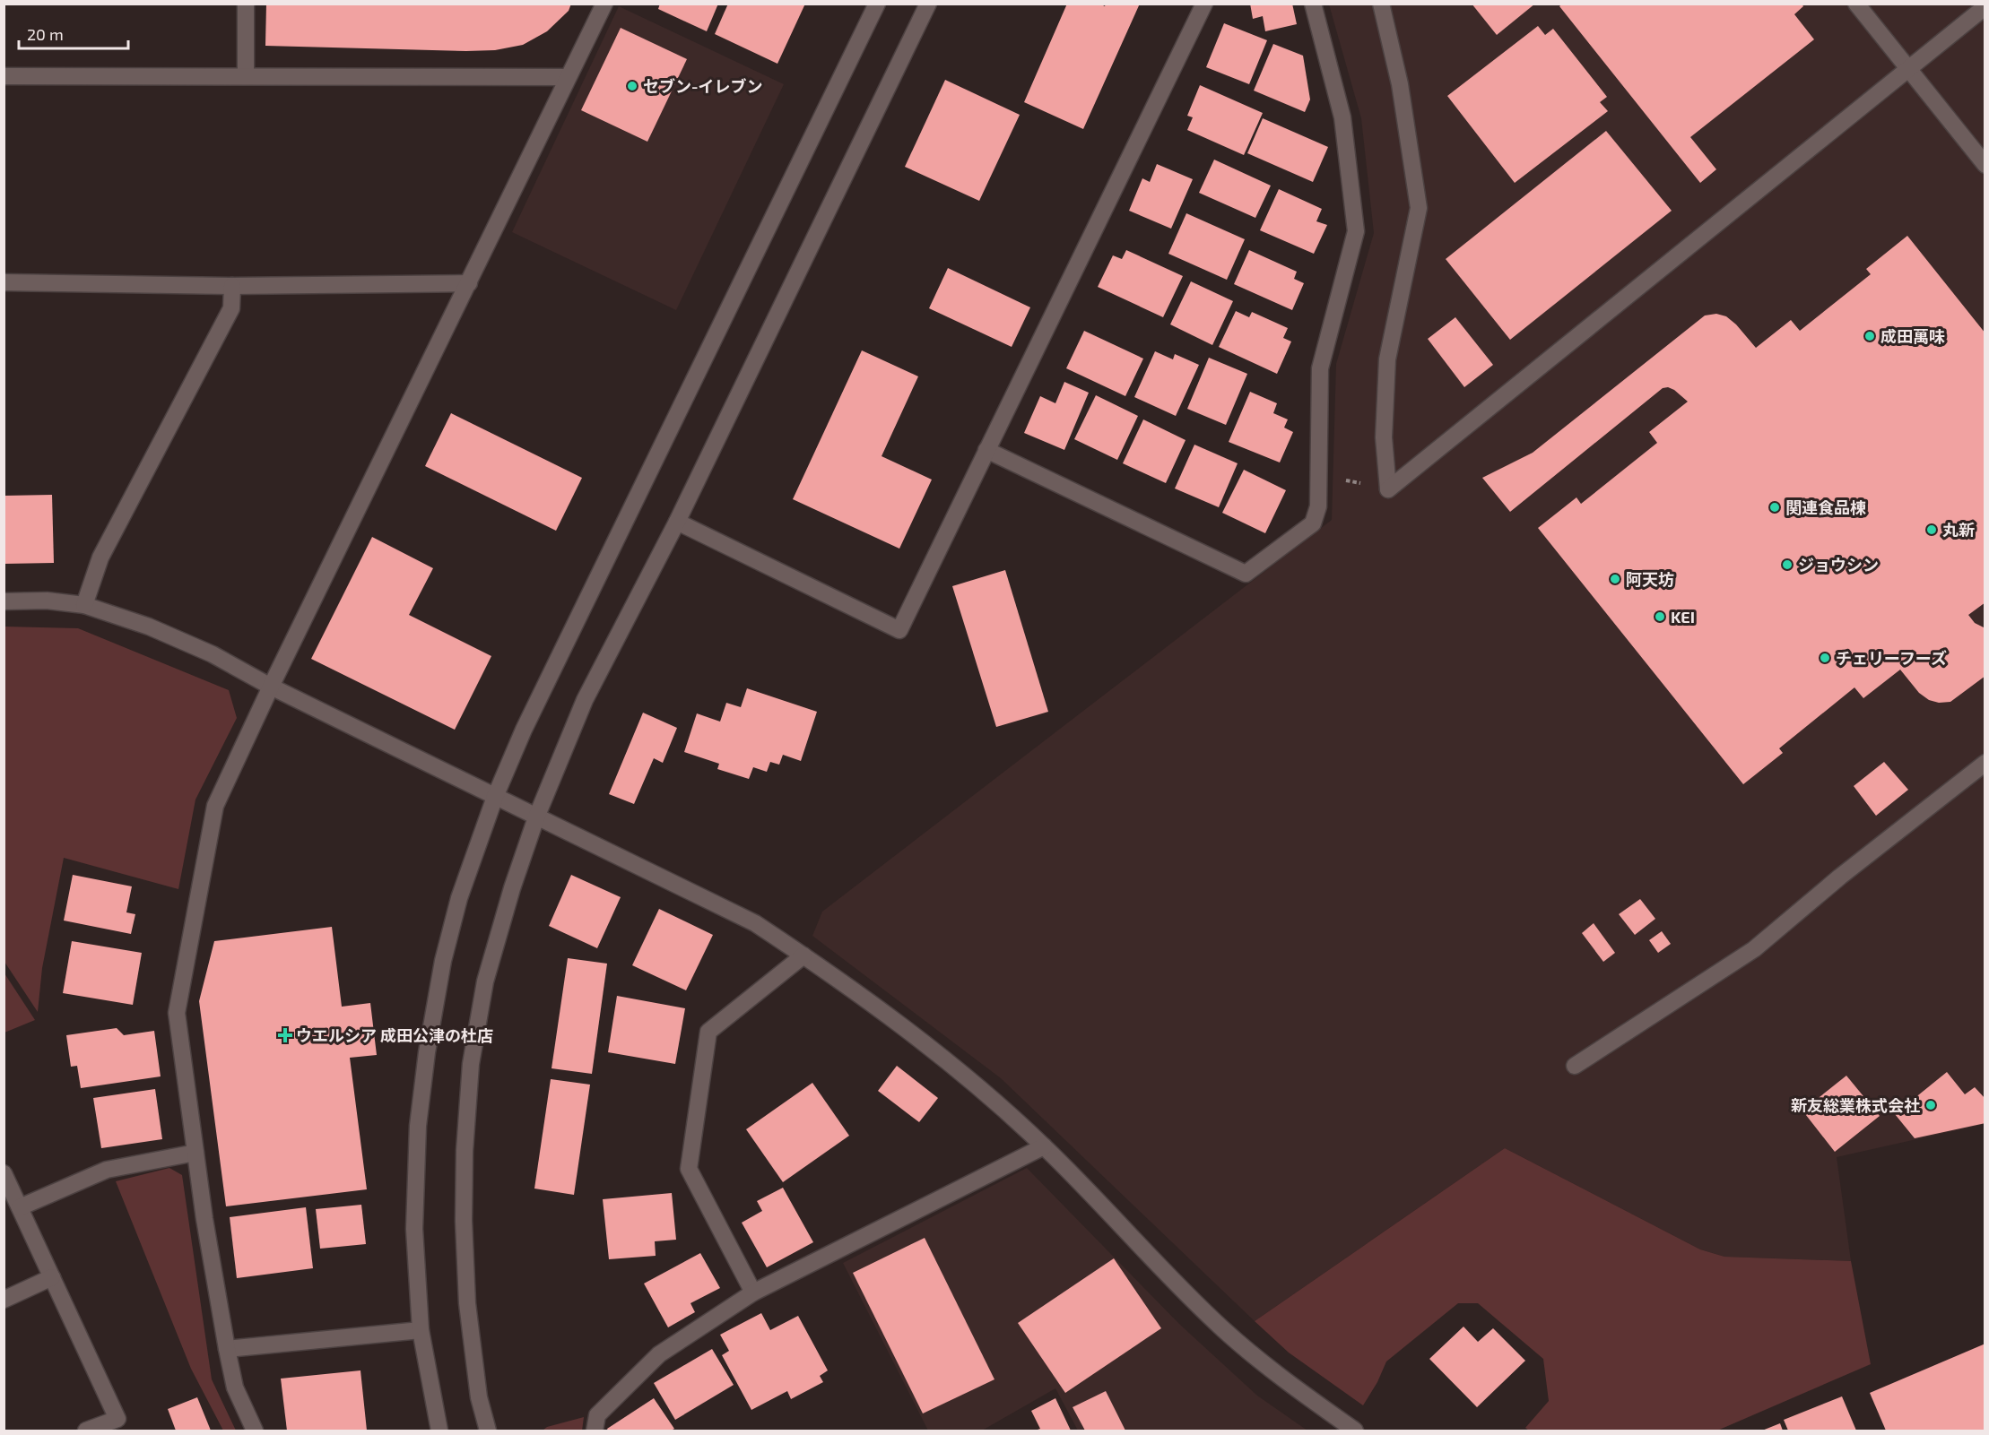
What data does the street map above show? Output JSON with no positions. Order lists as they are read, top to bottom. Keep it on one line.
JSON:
{"places":{"other":["セブン-イレブン","成田萬味","関連食品棟","丸新","ジョウシン","阿天坊","KEI","チェリーフーズ","新友総業株式会社"],"health":["ウエルシア 成田公津の杜店"]},"scale_bar":"20 m"}
